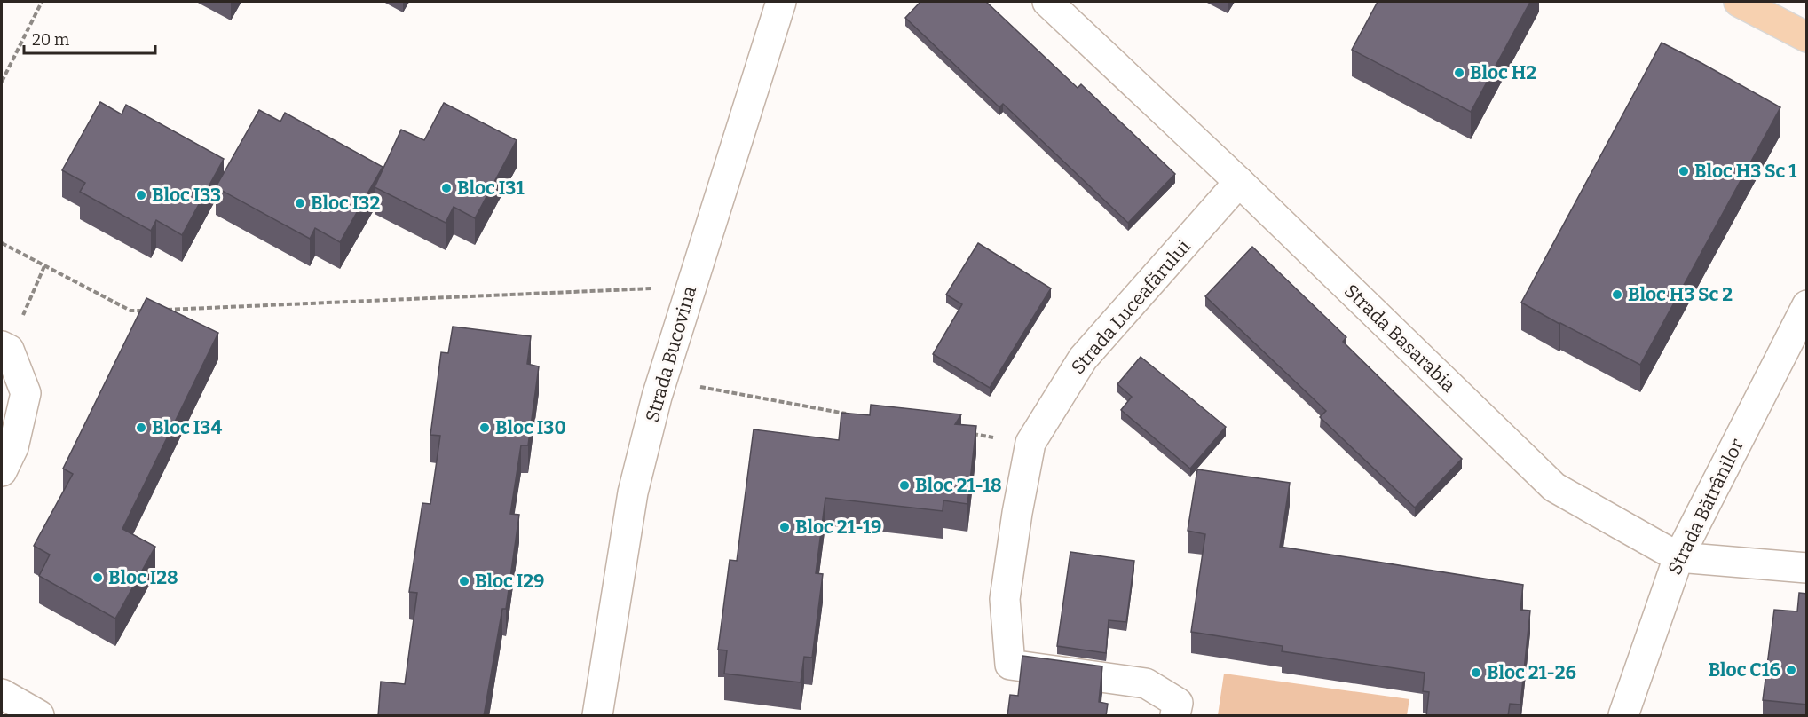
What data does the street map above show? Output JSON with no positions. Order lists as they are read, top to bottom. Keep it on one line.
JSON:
{"streets":{"street":["Strada Luceafărului","Strada Basarabia","Strada Bucovina","Strada Bătrânilor"]},"crossings":[["Strada Luceafărului","Strada Basarabia"],["Strada Basarabia","Strada Bătrânilor"]],"places":["Bloc H2","Bloc H3 Sc 1","Bloc I31","Bloc I33","Bloc I32","Bloc H3 Sc 2","Bloc I34","Bloc I30","Bloc 21-18","Bloc 21-19","Bloc I28","Bloc I29","Bloc C16","Bloc 21-26"],"scale_bar":"20 m"}
